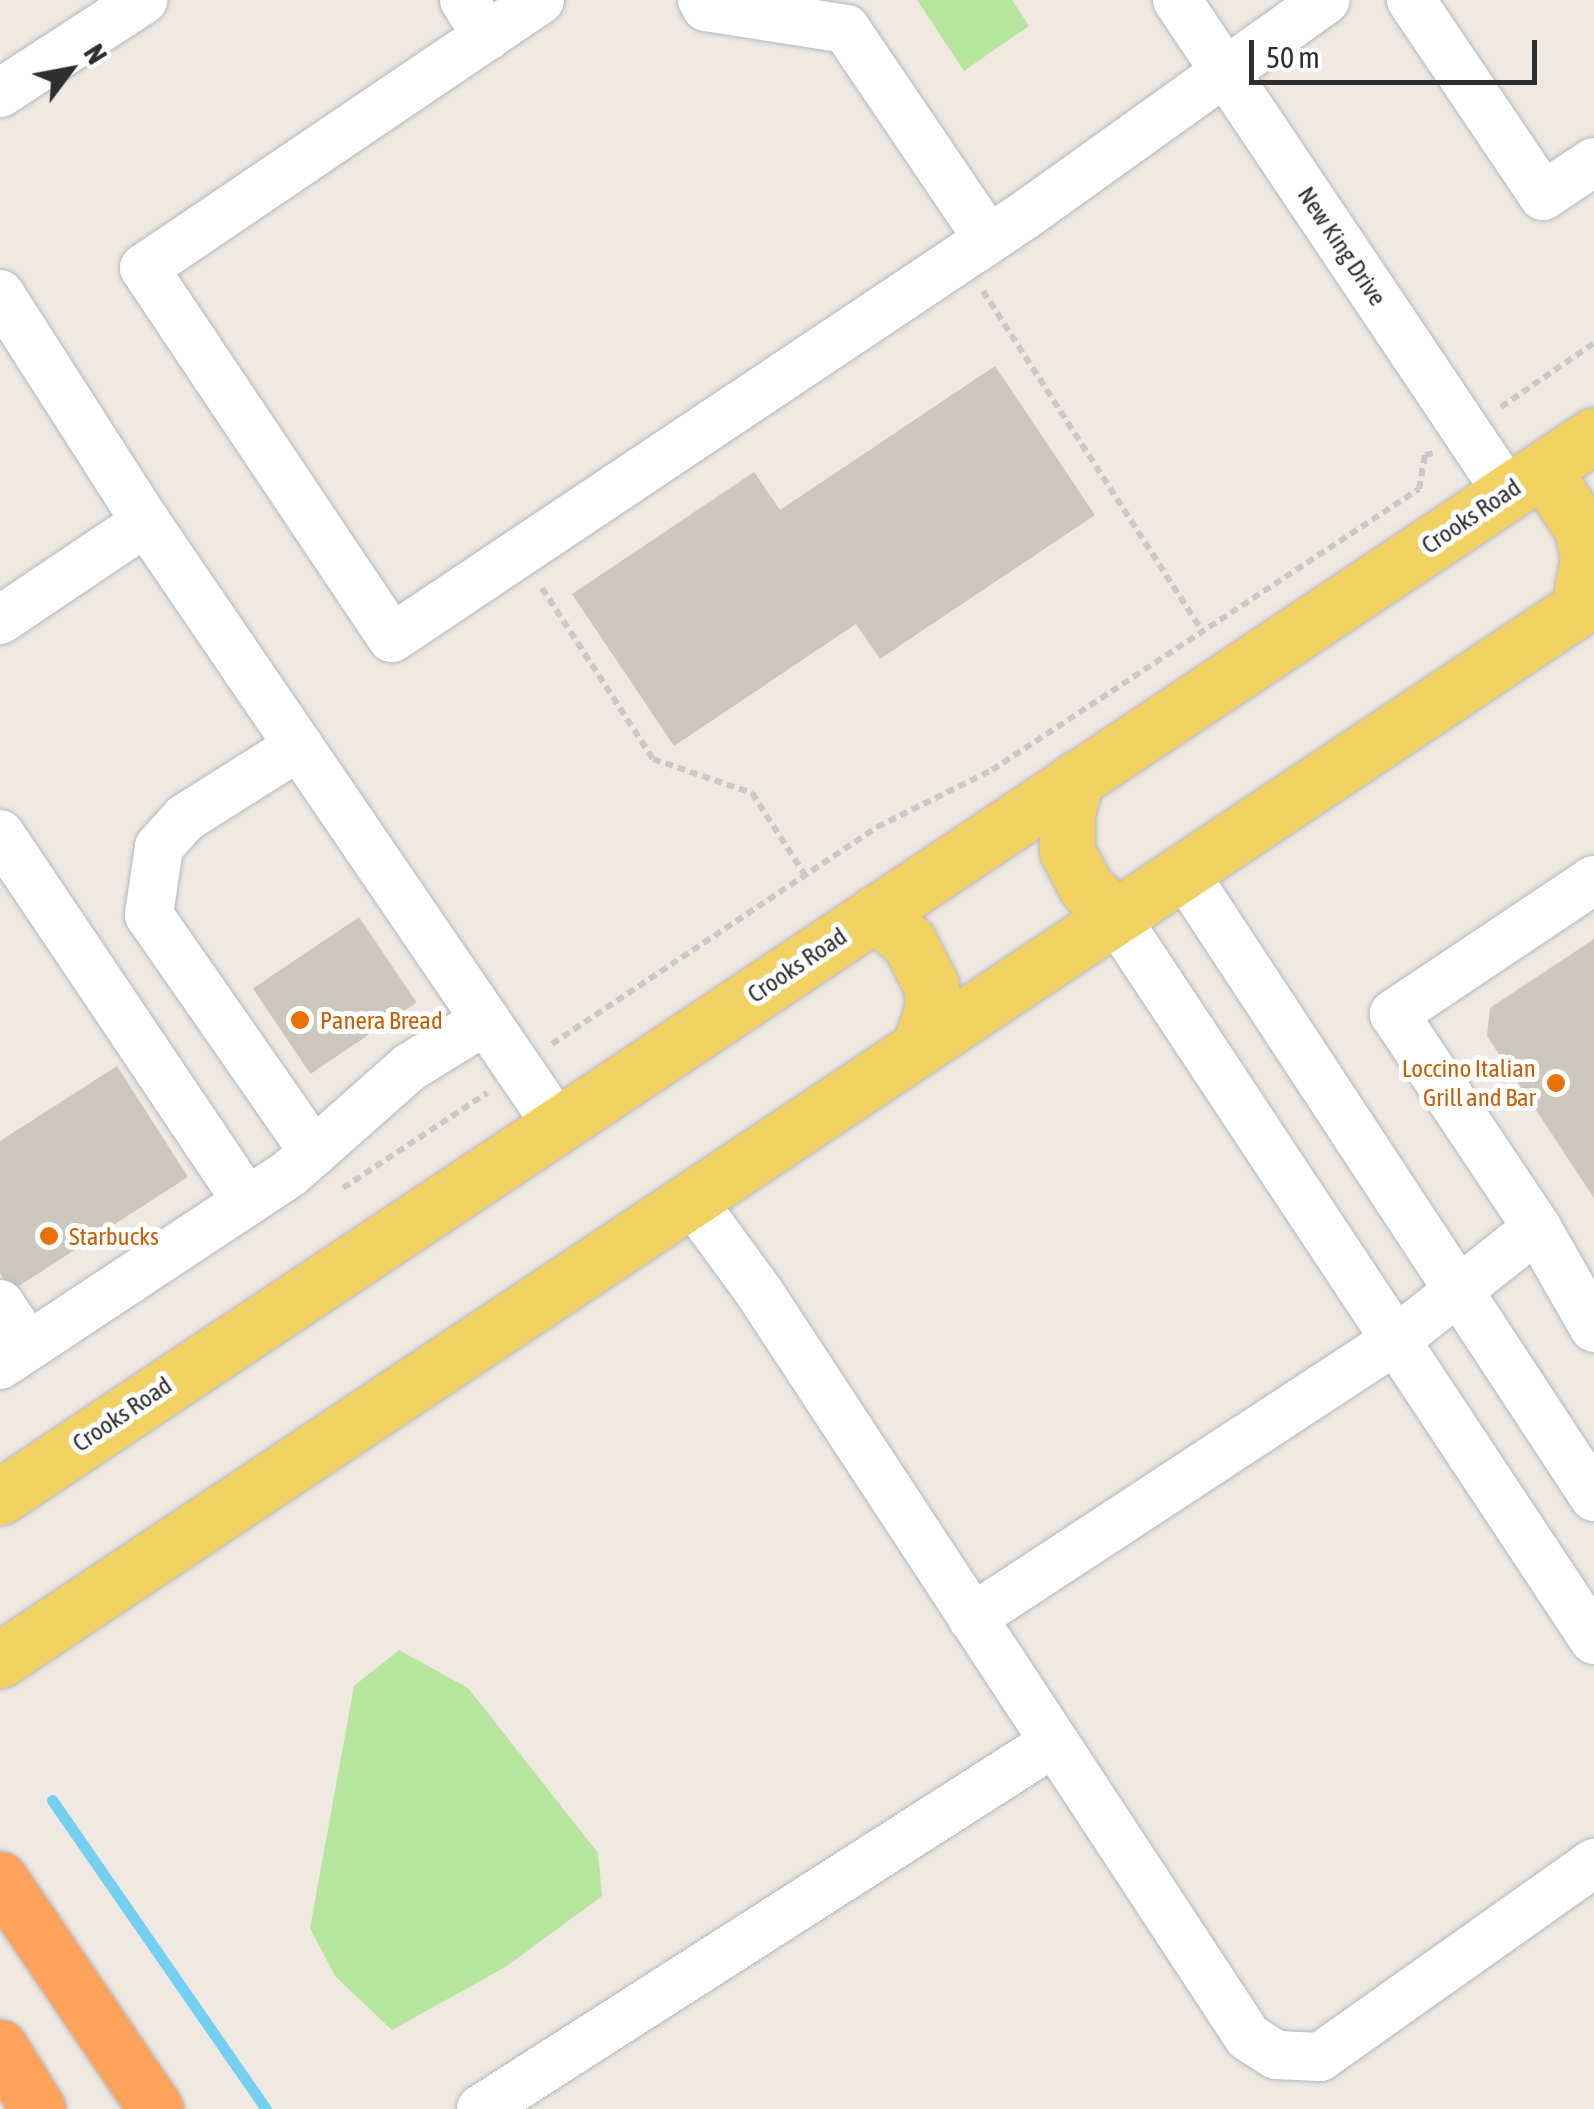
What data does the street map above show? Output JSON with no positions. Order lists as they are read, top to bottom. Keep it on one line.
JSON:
{"streets":{"main road":["Crooks Road"],"street":["New King Drive"]},"crossings":[["New King Drive","Crooks Road"]],"places":["Panera Bread","Loccino Italian Grill and Bar","Starbucks"],"scale_bar":"50 m","north":"top right"}
